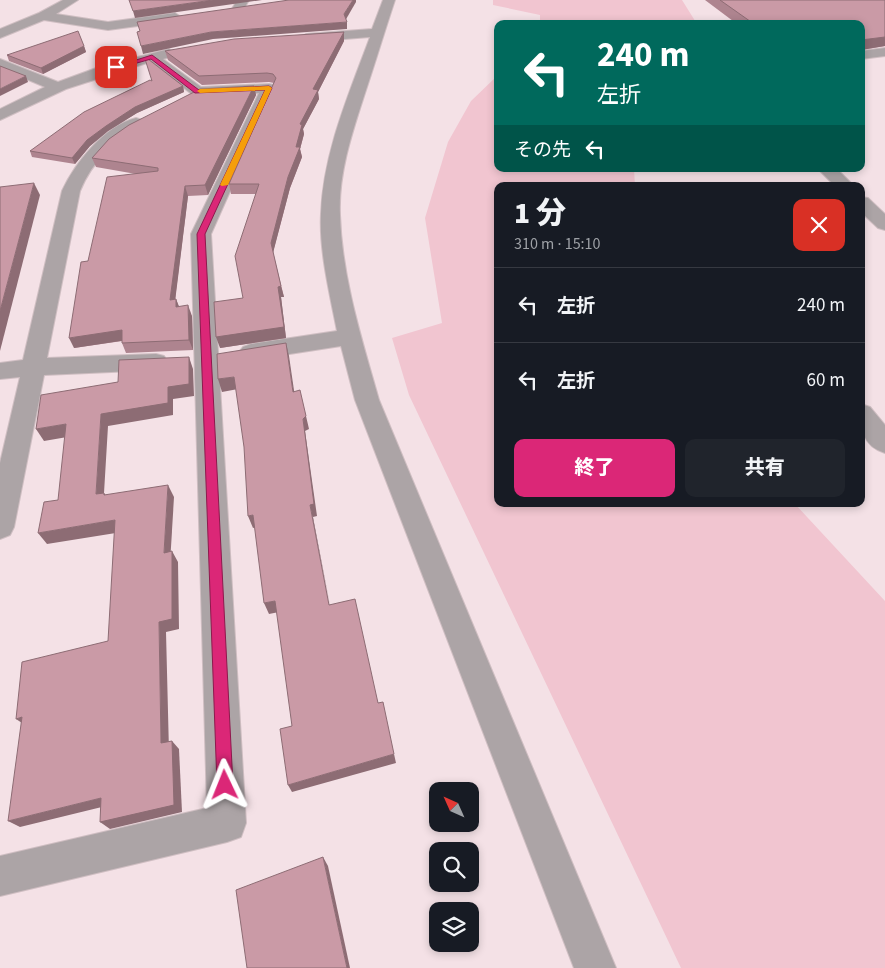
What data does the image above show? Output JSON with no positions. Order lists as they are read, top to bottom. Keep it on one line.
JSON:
{"north":"top left","page":{"turn":["240 m","左折"],"then":"その先","heading":["1 分","310 m · 15:10"],"list":[{"name":"左折","value":"240 m"},{"name":"左折","value":"60 m"}],"buttons":["終了","共有"]}}
